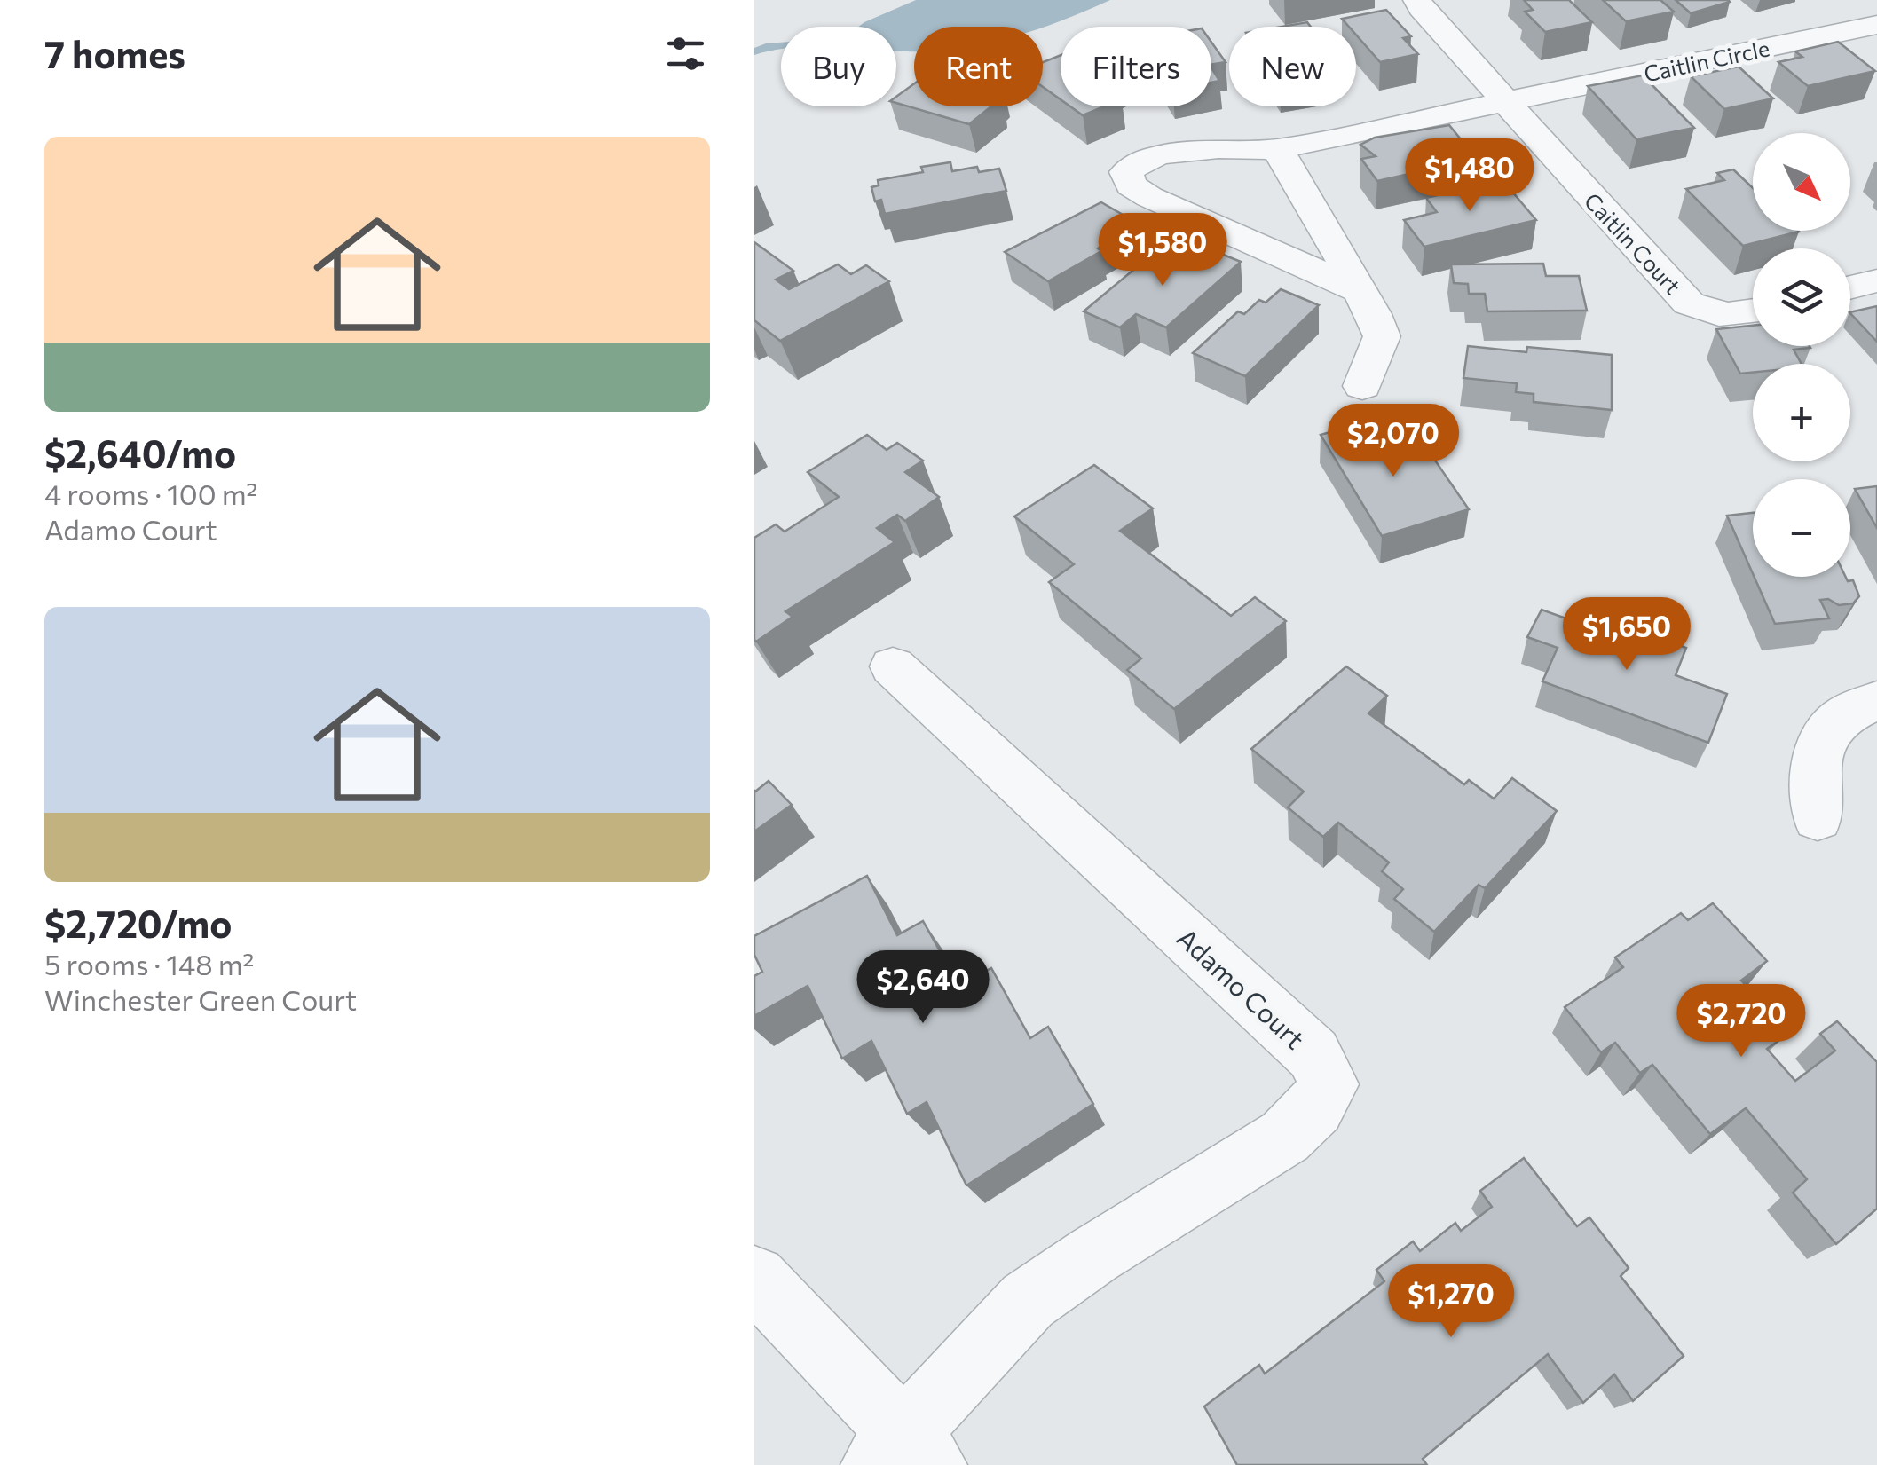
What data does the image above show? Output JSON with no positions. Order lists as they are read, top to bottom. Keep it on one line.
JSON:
{"streets":{"street":["Caitlin Circle","Caitlin Court","Adamo Court"]},"crossings":[["Caitlin Circle","Caitlin Court"]],"north":"bottom right","page":{"heading":"7 homes","chip":["Buy","Rent","Filters","New"],"list":[{"name":"$2,640/mo","note":"4 rooms · 100 m² · Adamo Court"},{"name":"$2,720/mo","note":"5 rooms · 148 m² · Winchester Green Court"}],"map_buttons":["+","−"],"price":["$1,480","$1,580","$2,070","$1,650","$2,640","$2,720","$1,270"]}}
